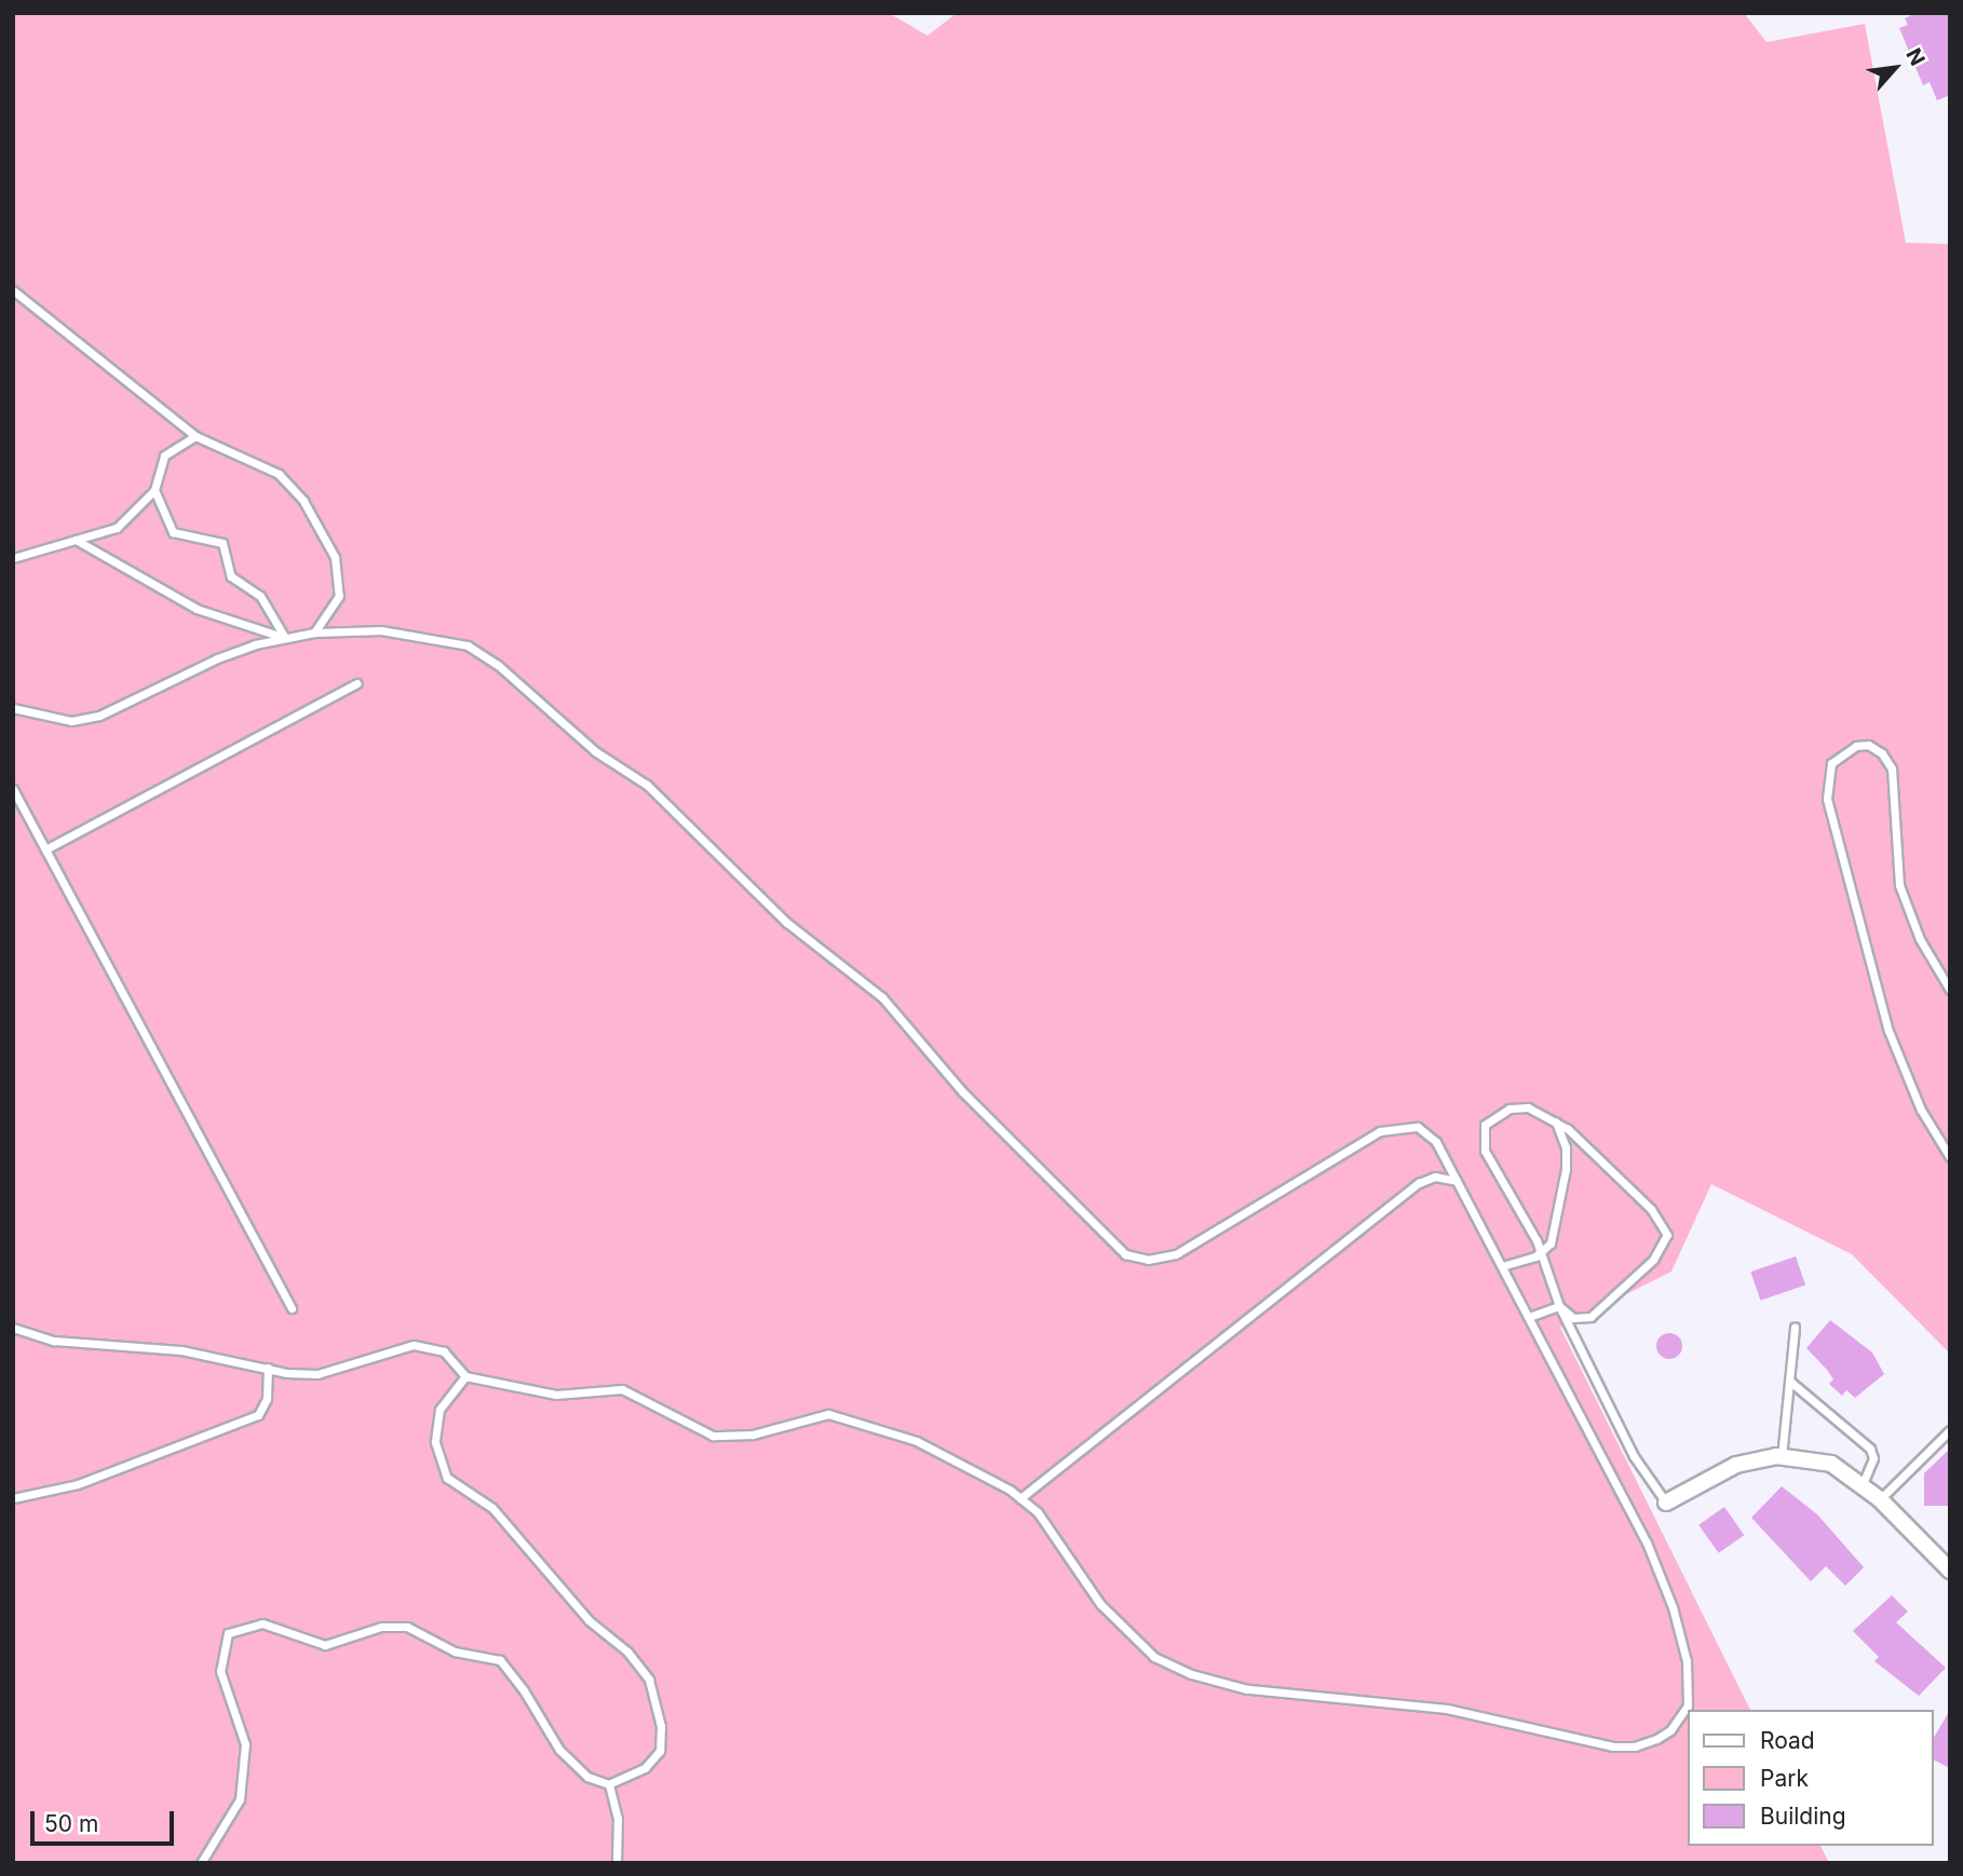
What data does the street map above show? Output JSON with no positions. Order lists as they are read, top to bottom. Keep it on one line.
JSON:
{"legend":["Road","Park","Building"],"scale_bar":"50 m","north":"top right"}
